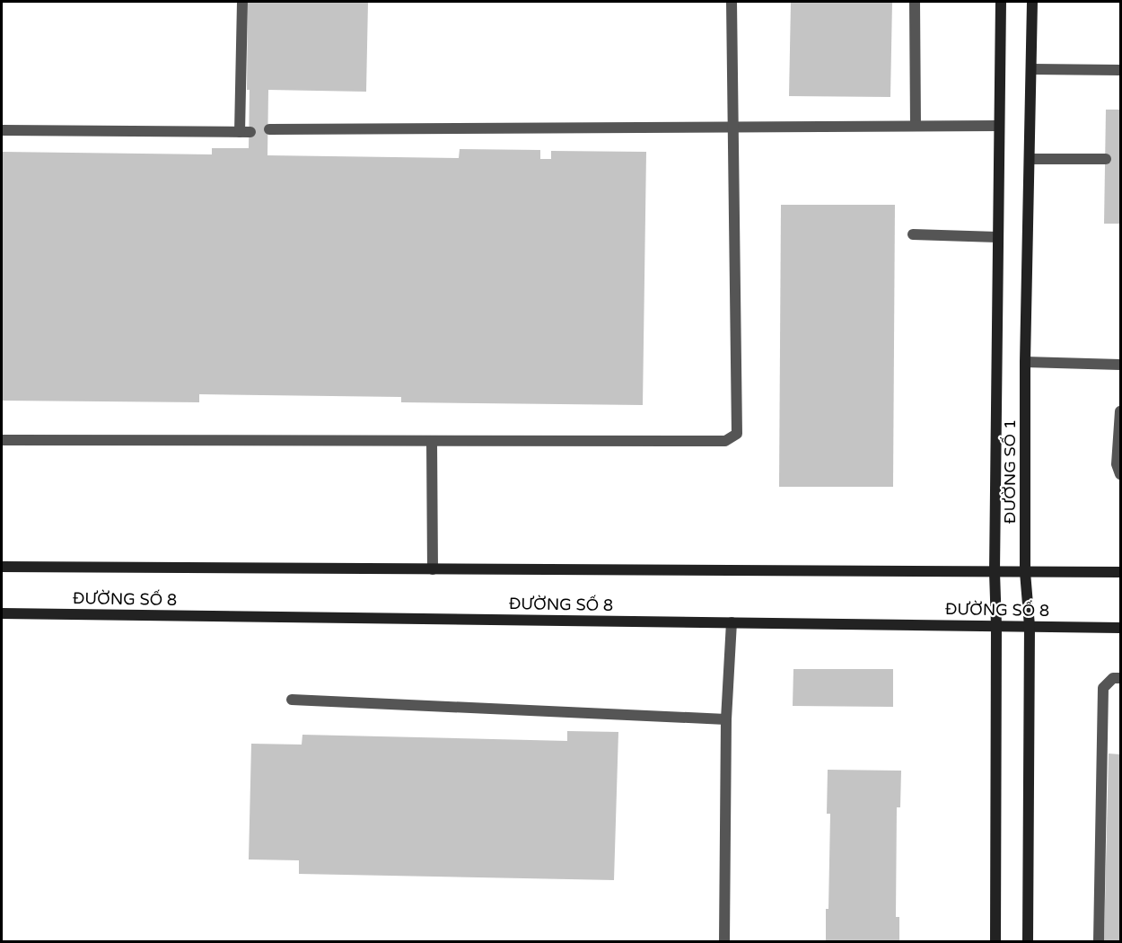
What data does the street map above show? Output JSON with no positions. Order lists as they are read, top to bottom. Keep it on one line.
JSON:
{"streets":{"street":["ĐƯỜNG SỐ 1","ĐƯỜNG SỐ 8"]},"crossings":[["ĐƯỜNG SỐ 1","ĐƯỜNG SỐ 8"]]}
